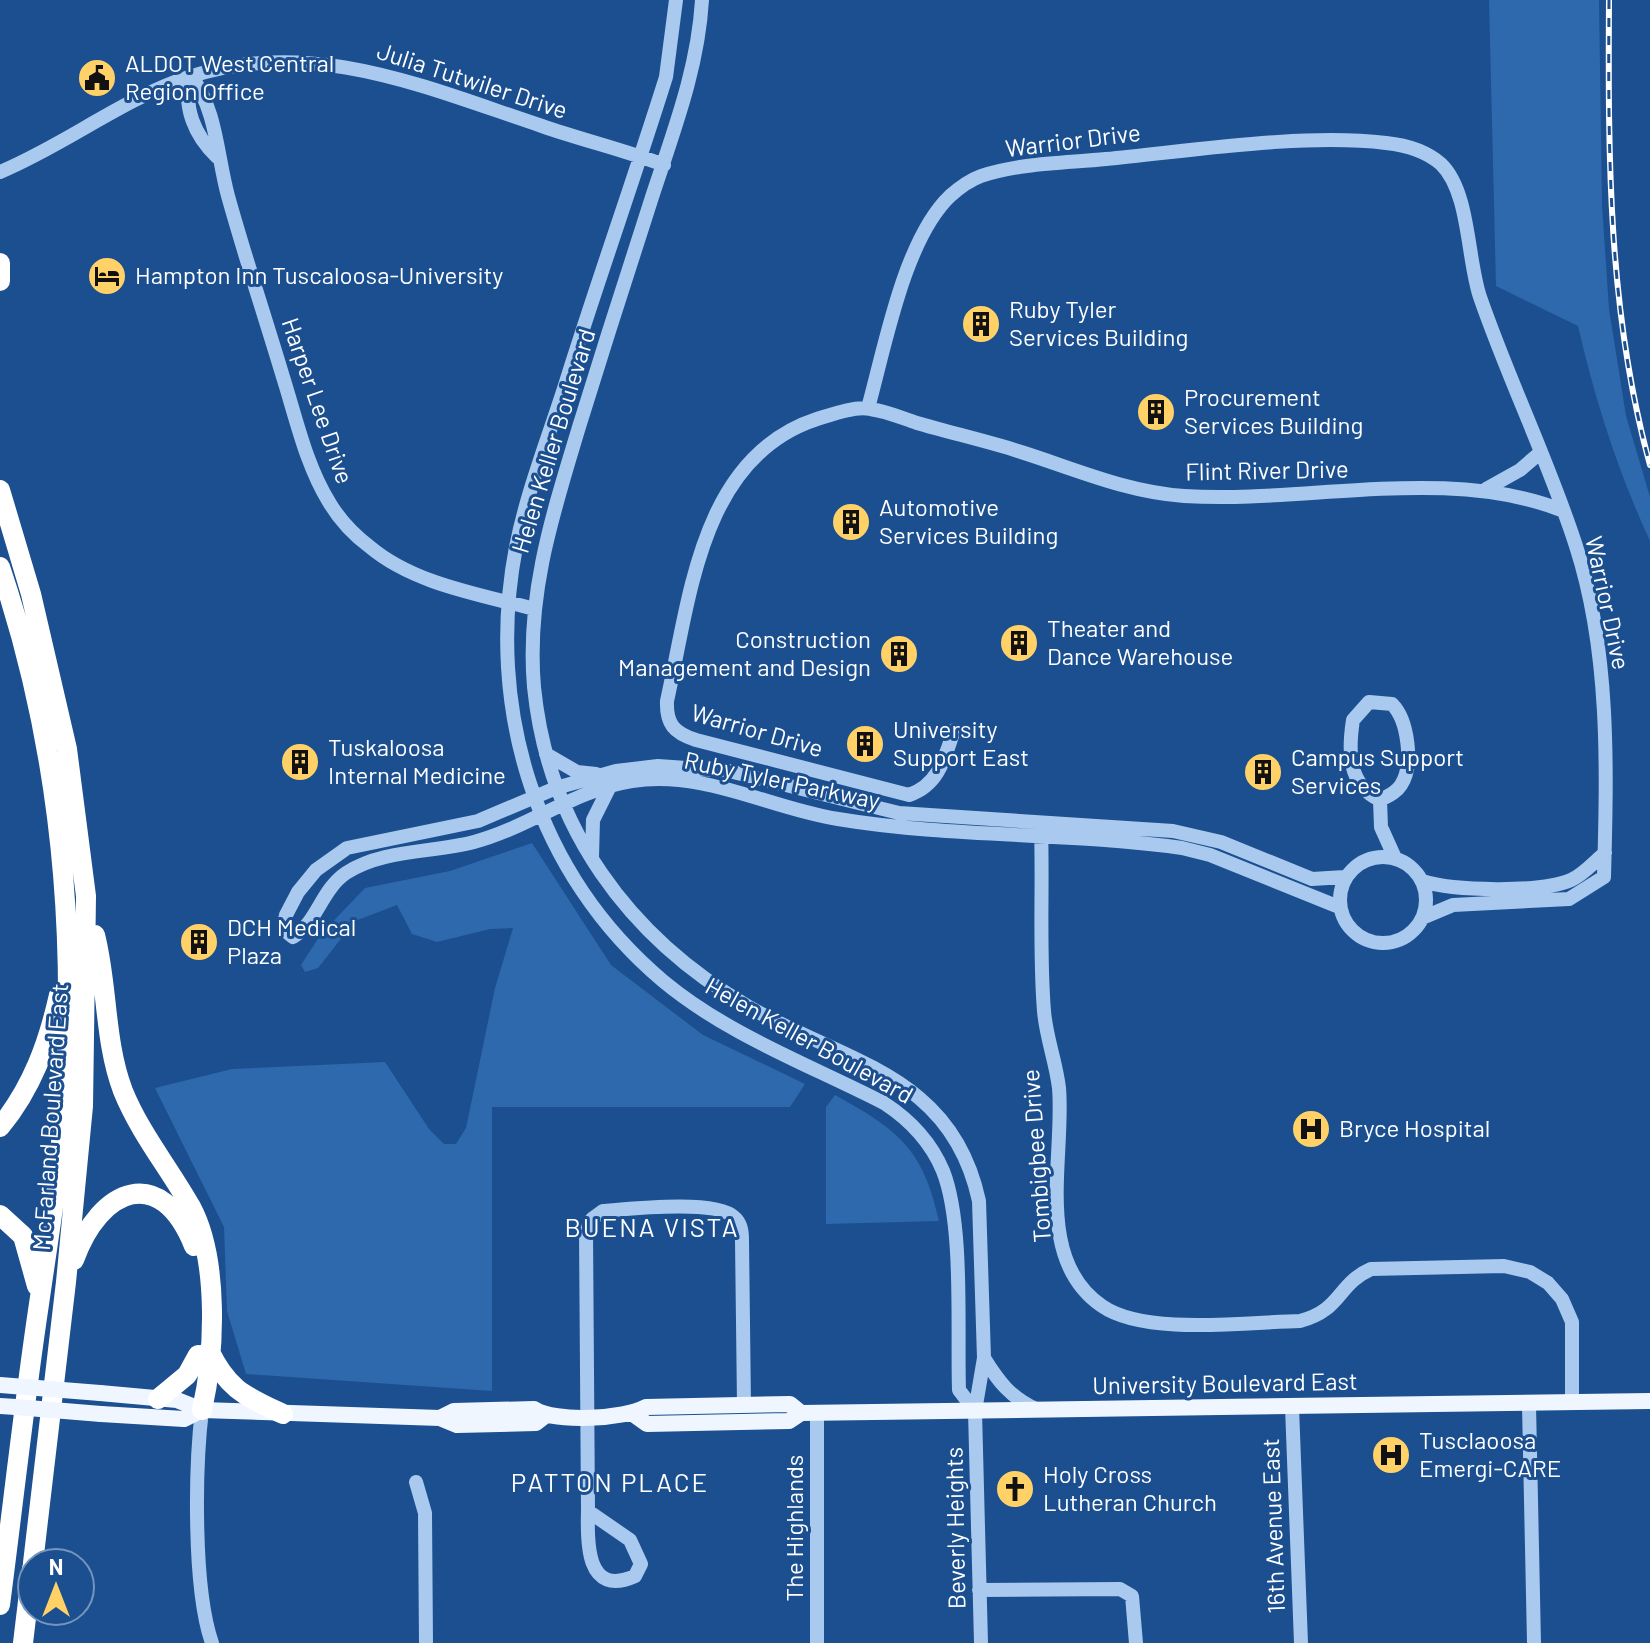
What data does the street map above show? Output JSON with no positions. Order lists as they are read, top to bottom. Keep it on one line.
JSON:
{"streets":{"highway":["McFarland Boulevard East"],"main road":["University Boulevard East"],"street":["Julia Tutwiler Drive","Warrior Drive","Harper Lee Drive","Helen Keller Boulevard","Flint River Drive","Ruby Tyler Parkway","Tombigbee Drive","16th Avenue East","The Highlands","Beverly Heights"]},"crossings":[["Julia Tutwiler Drive","Harper Lee Drive"],["Julia Tutwiler Drive","Helen Keller Boulevard"],["Warrior Drive","Flint River Drive"],["Warrior Drive","Ruby Tyler Parkway"],["Harper Lee Drive","Helen Keller Boulevard"],["Helen Keller Boulevard","Ruby Tyler Parkway"],["Helen Keller Boulevard","University Boulevard East"],["Helen Keller Boulevard","Beverly Heights"],["Ruby Tyler Parkway","Tombigbee Drive"],["Tombigbee Drive","University Boulevard East"],["University Boulevard East","16th Avenue East"],["University Boulevard East","The Highlands"],["University Boulevard East","Beverly Heights"]],"districts":["BUENA VISTA","PATTON PLACE"],"places":{"public building":["ALDOT West Central Region Office"],"hotel":["Hampton Inn Tuscaloosa-University"],"building":["Ruby Tyler Services Building","Procurement Services Building","Automotive Services Building","Theater and Dance Warehouse","Construction Management and Design","University Support East","Tuskaloosa Internal Medicine","Campus Support Services","DCH Medical Plaza"],"hospital":["Bryce Hospital","Tusclaoosa Emergi-CARE"],"church":["Holy Cross Lutheran Church"]},"north":"top"}
